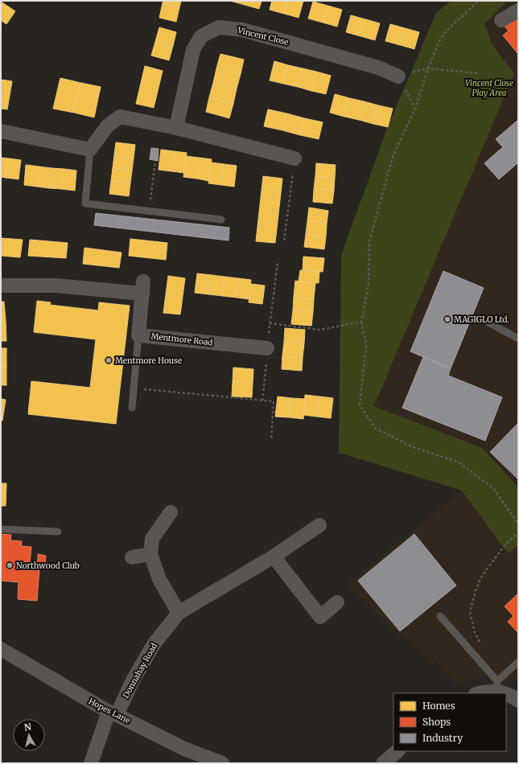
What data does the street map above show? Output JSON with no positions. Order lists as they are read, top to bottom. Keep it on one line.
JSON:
{"streets":{"street":["Vincent Close","Mentmore Road","Donnahay Road","Hopes Lane"]},"crossings":[["Donnahay Road","Hopes Lane"]],"parks":["Vincent Close Play Area"],"places":["MAGIGLO Ltd.","Mentmore House","Northwood Club"],"legend":["Homes","Shops","Industry"],"north":"top"}
